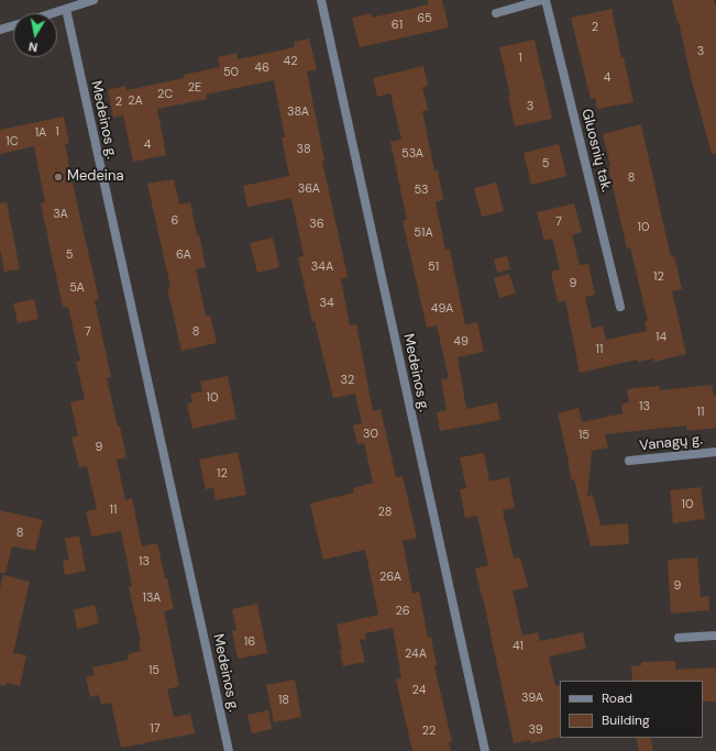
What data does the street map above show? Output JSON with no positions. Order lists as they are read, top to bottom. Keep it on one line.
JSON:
{"streets":{"street":["Medeinos g.","Gluosnių tak.","Vanagų g."]},"places":["Medeina"],"house_numbers":["65","61","2","3","1","42","46","50","4","2E","2C","2A","2","3","38A","1","1A","1C","4","38","53A","5","8","36A","53","3A","6","7","36","10","51A","5","6A","34A","51","12","9","5A","34","49A","7","8","14","49","11","32","10","13","11","30","15","9","12","10","11","28","8","13","26A","9","13A","26","16","41","24A","15","24","39A","18","17","39","22"],"legend":["Road","Building"],"north":"bottom"}
